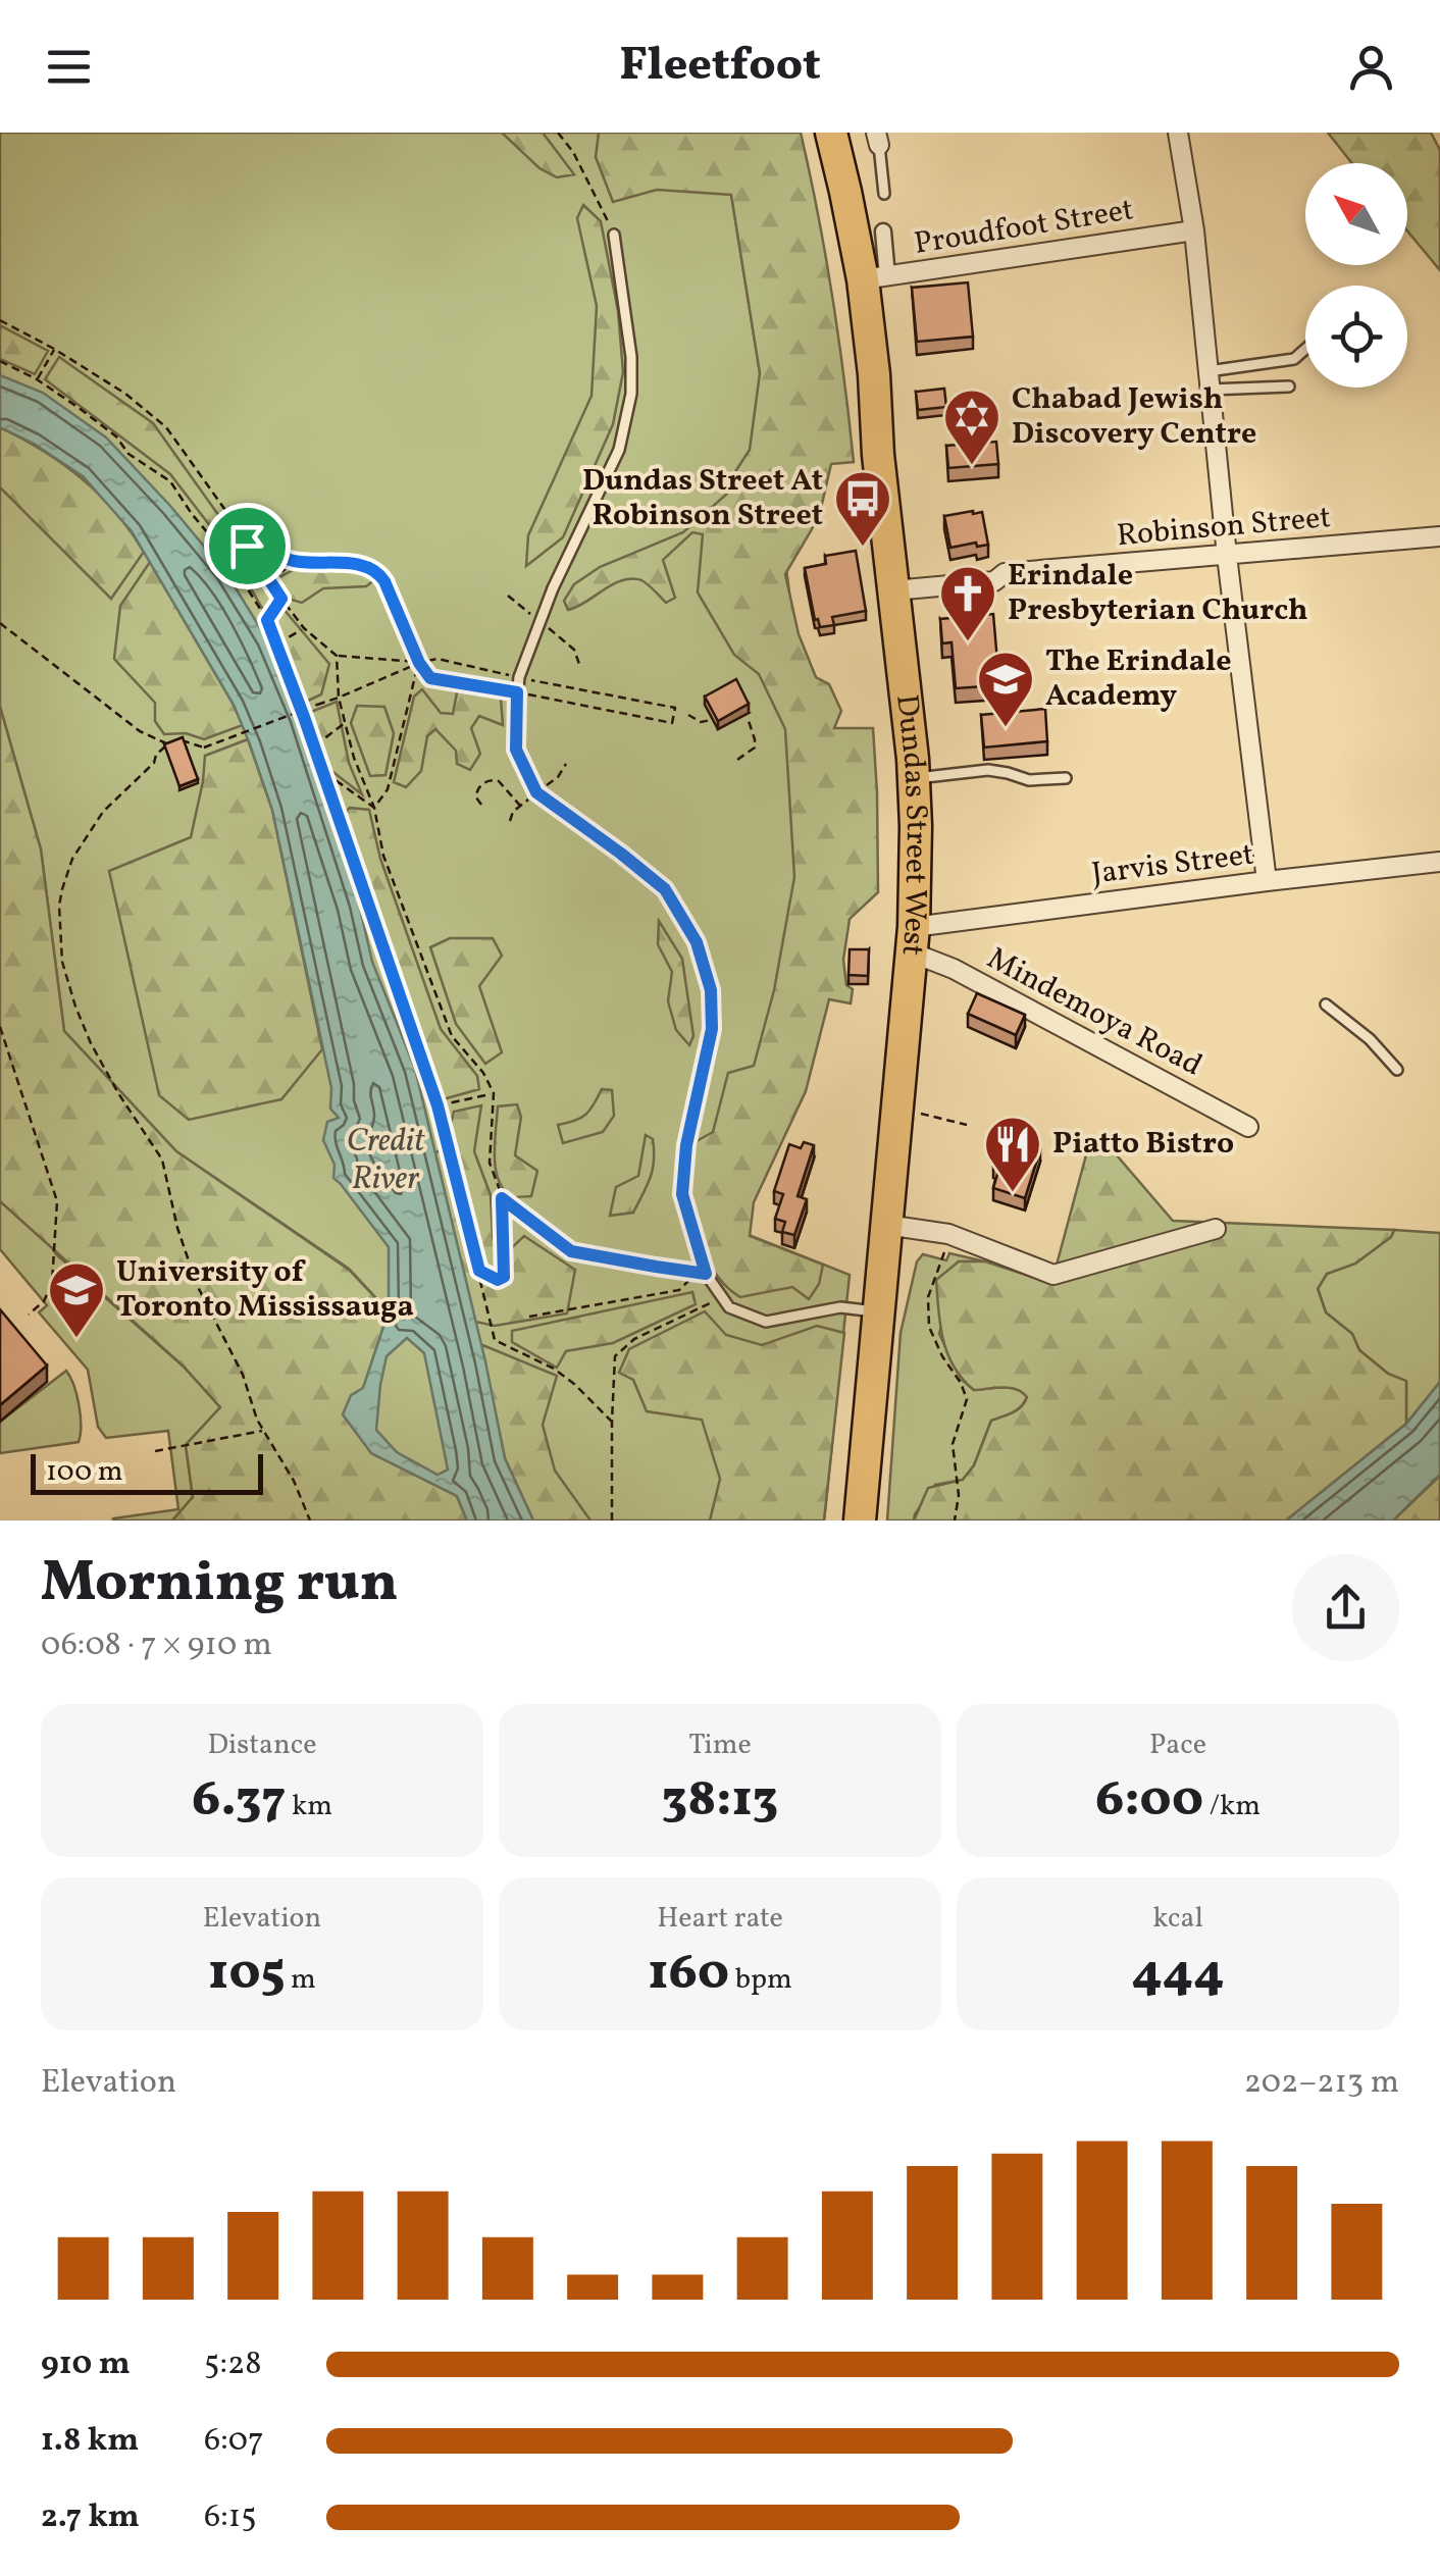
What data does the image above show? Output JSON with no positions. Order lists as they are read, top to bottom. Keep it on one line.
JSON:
{"streets":{"main road":["Dundas Street West"],"street":["Proudfoot Street","Robinson Street","Jarvis Street","Mindemoya Road"]},"crossings":[["Proudfoot Street","Dundas Street West"],["Robinson Street","Dundas Street West"],["Dundas Street West","Jarvis Street"],["Dundas Street West","Mindemoya Road"],["Jarvis Street","Mindemoya Road"]],"water":["Credit River"],"places":{"synagogue":["Chabad Jewish Discovery Centre"],"bus stop":["Dundas Street At Robinson Street"],"church":["Erindale Presbyterian Church"],"school or university":["The Erindale Academy","University of Toronto Mississauga"],"restaurant":["Piatto Bistro"]},"scale_bar":"100 m","north":"top left","page":{"header":"Fleetfoot","scale":"100 m","heading":["Morning run","06:08 · 7 × 910 m"],"stats":[["Distance","6.37 km"],["Time","38:13"],["Pace","6:00 /km"],["Elevation","105 m"],["Heart rate","160 bpm"],["kcal","444"]],"chart":["Elevation","202–213 m"],"list":[{"name":"910 m","note":"5:28"},{"name":"1.8 km","note":"6:07"},{"name":"2.7 km","note":"6:15"}]}}
